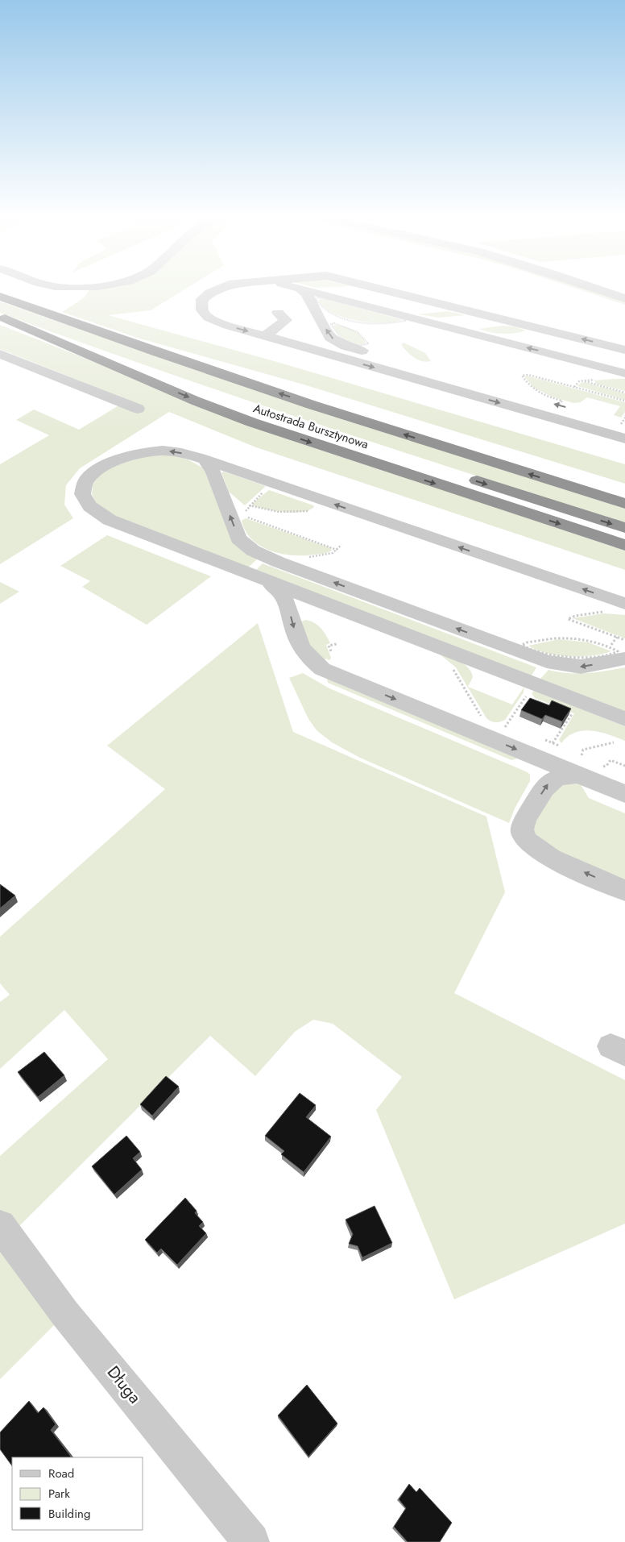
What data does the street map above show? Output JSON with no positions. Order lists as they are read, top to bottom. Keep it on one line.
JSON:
{"streets":{"highway":["Autostrada Bursztynowa"],"street":["Długa"]},"legend":["Road","Park","Building"]}
